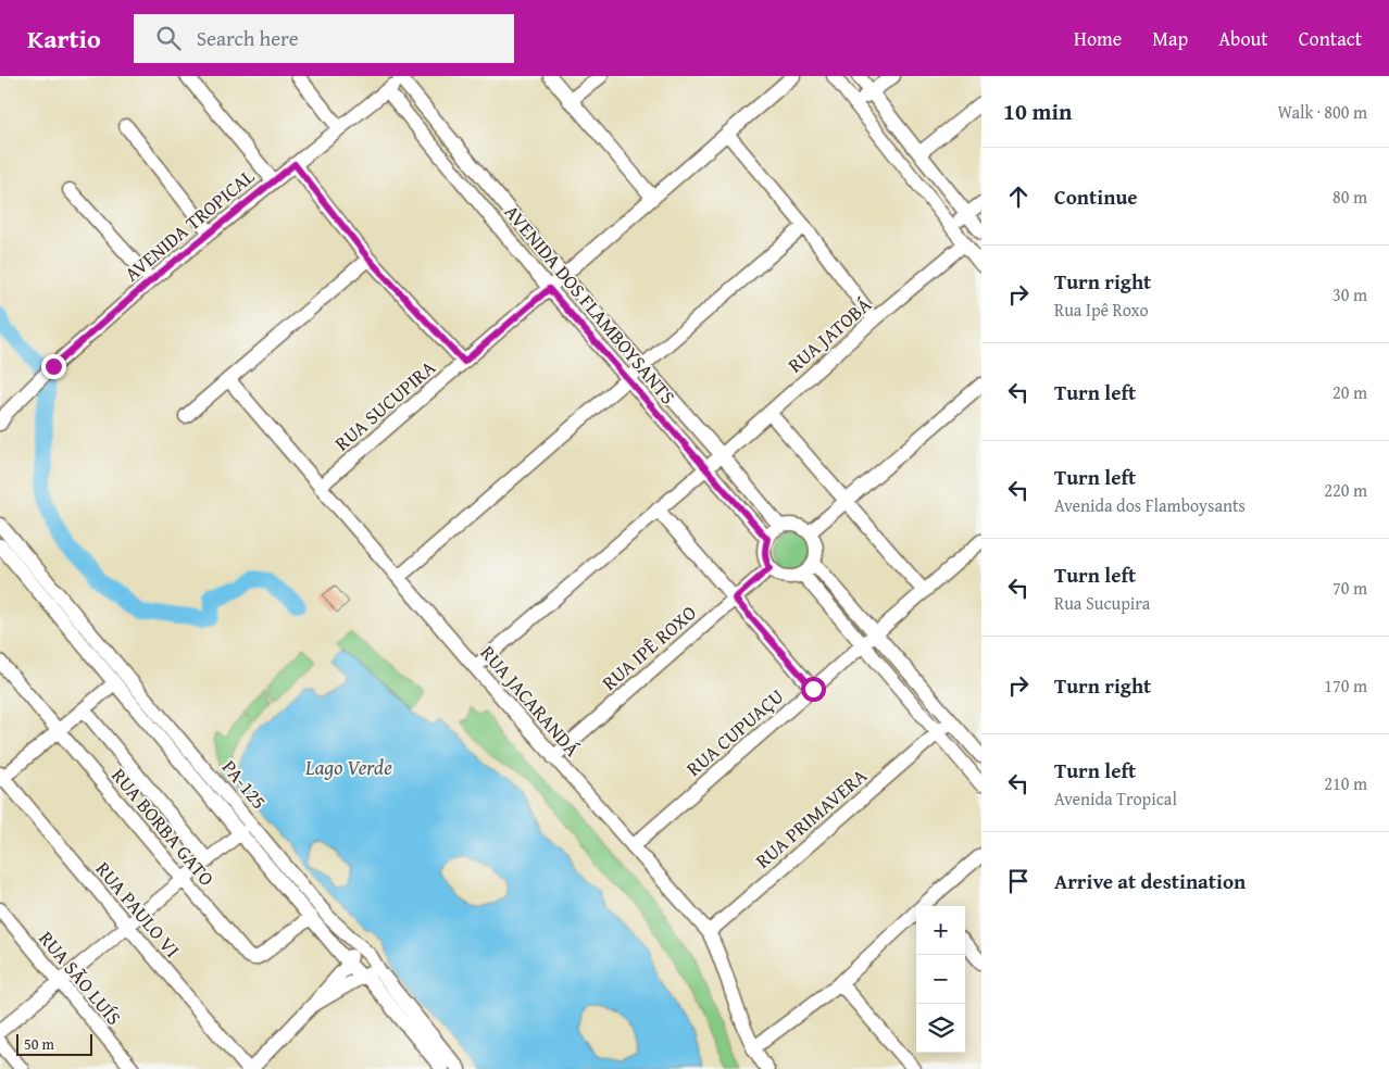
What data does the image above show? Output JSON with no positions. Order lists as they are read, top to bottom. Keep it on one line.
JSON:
{"streets":{"street":["AVENIDA TROPICAL","AVENIDA DOS FLAMBOYSANTS","RUA JATOBÁ","RUA SUCUPIRA","RUA IPÊ ROXO","RUA JACARANDÁ","RUA CUPUAÇU","PA-125","RUA PRIMAVERA","RUA BORBA GATO","RUA PAULO VI","RUA SÃO LUÍS"]},"crossings":[["AVENIDA TROPICAL","AVENIDA DOS FLAMBOYSANTS"],["AVENIDA DOS FLAMBOYSANTS","RUA JATOBÁ"],["AVENIDA DOS FLAMBOYSANTS","RUA SUCUPIRA"],["AVENIDA DOS FLAMBOYSANTS","RUA IPÊ ROXO"],["RUA SUCUPIRA","RUA JACARANDÁ"],["RUA IPÊ ROXO","RUA JACARANDÁ"],["RUA JACARANDÁ","RUA CUPUAÇU"],["RUA JACARANDÁ","RUA PRIMAVERA"],["PA-125","RUA BORBA GATO"]],"water":["Lago Verde"],"scale_bar":"50 m","page":{"header":"Kartio","search":"Search here","nav":["Home","Map","About","Contact"],"heading":["10 min","Walk · 800 m"],"list":[["Continue","80 m"],["Turn right","Rua Ipê Roxo","30 m"],["Turn left","20 m"],["Turn left","Avenida dos Flamboysants","220 m"],["Turn left","Rua Sucupira","70 m"],["Turn right","170 m"],["Turn left","Avenida Tropical","210 m"],"Arrive at destination"],"map_buttons":["+","−"],"scale":"50 m"}}
